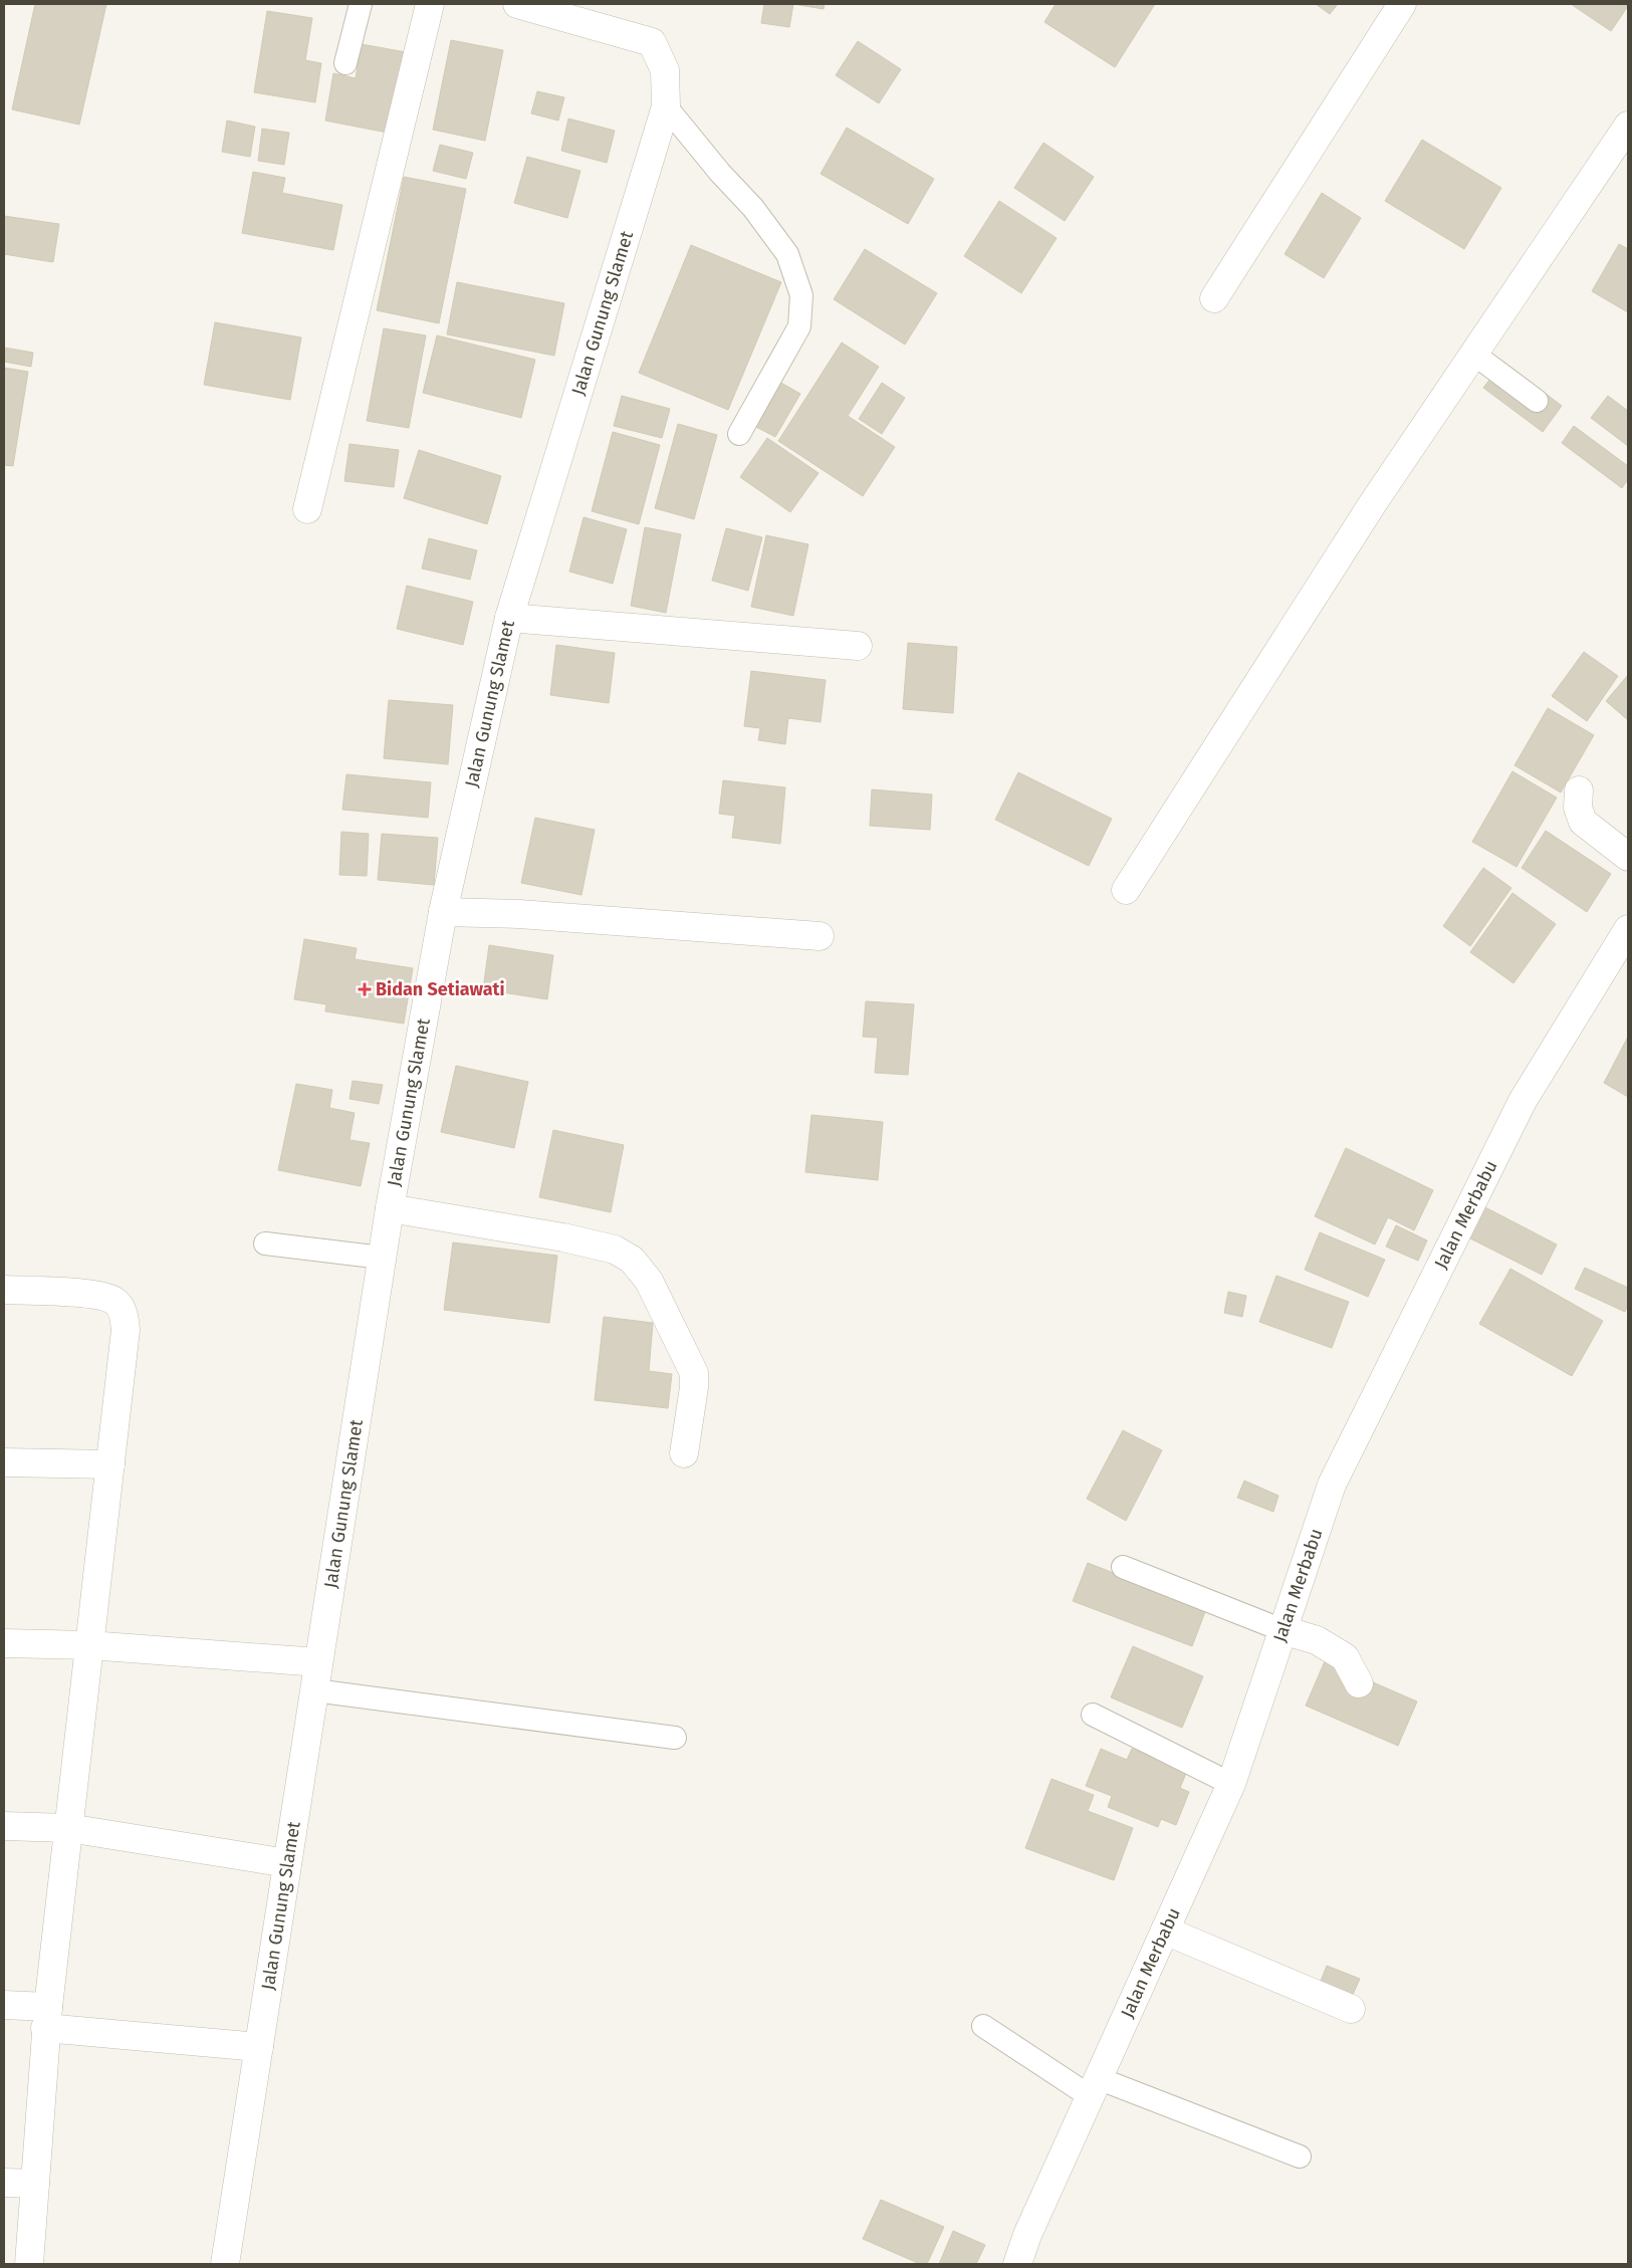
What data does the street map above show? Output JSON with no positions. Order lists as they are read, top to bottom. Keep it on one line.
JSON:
{"streets":{"street":["Jalan Gunung Slamet","Jalan Merbabu"]},"places":{"health":["Bidan Setiawati"]}}
